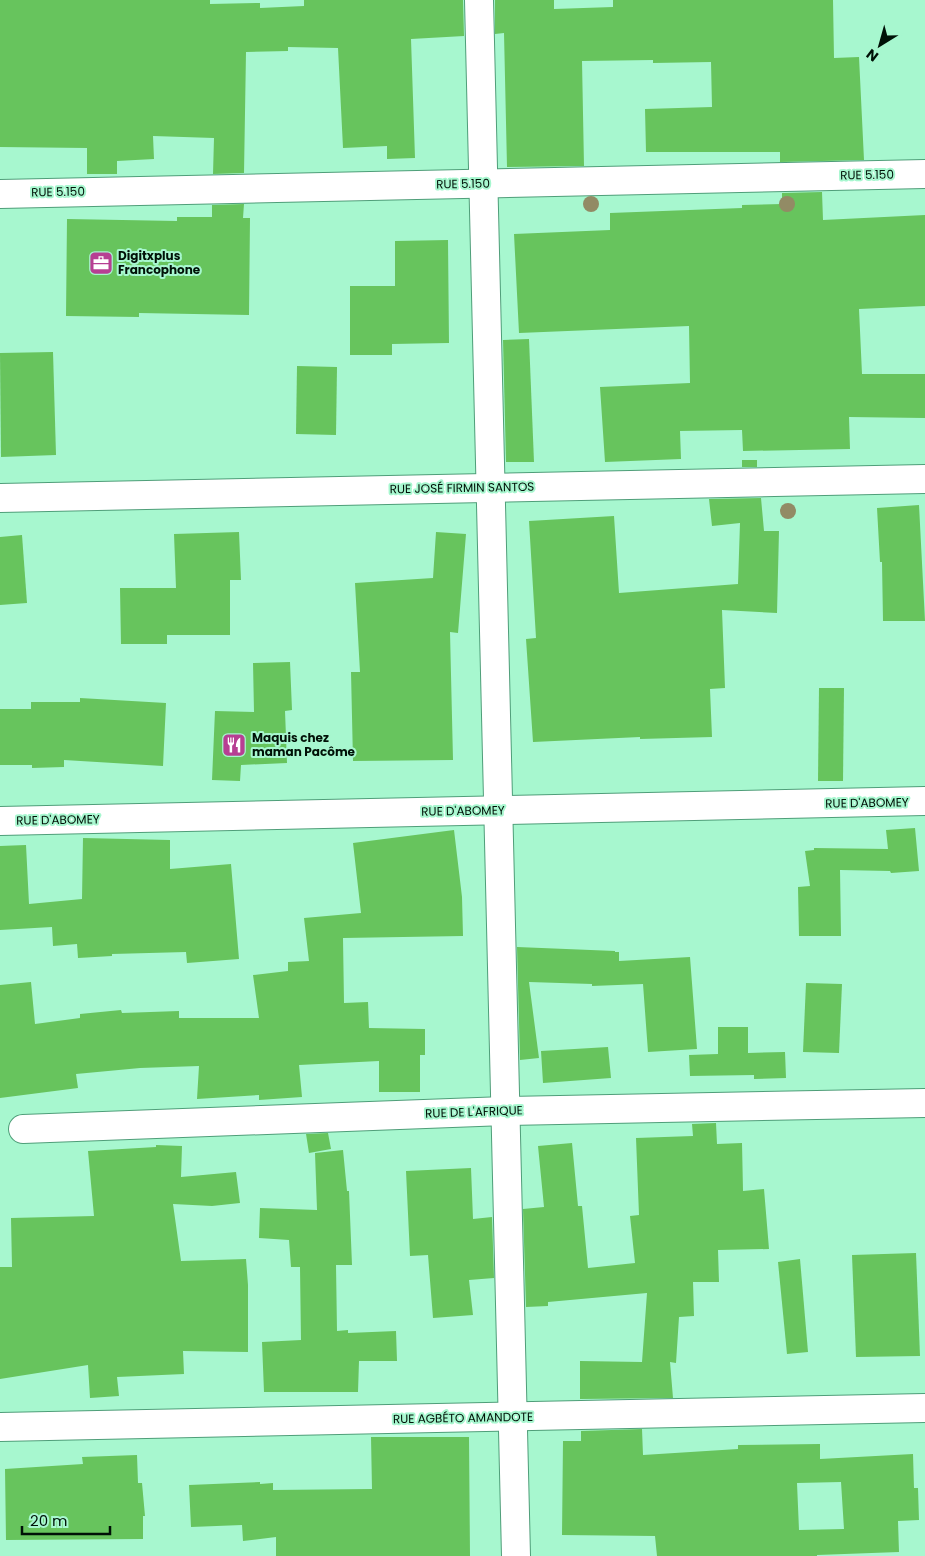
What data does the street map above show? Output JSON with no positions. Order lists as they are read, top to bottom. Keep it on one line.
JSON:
{"streets":{"street":["RUE 5.150","RUE JOSÉ FIRMIN SANTOS","RUE D'ABOMEY","RUE DE L'AFRIQUE","RUE AGBÉTO AMANDOTE"]},"places":{"office":["Digitxplus Francophone"],"restaurant":["Maquis chez maman Pacôme"]},"scale_bar":"20 m","north":"bottom left"}
